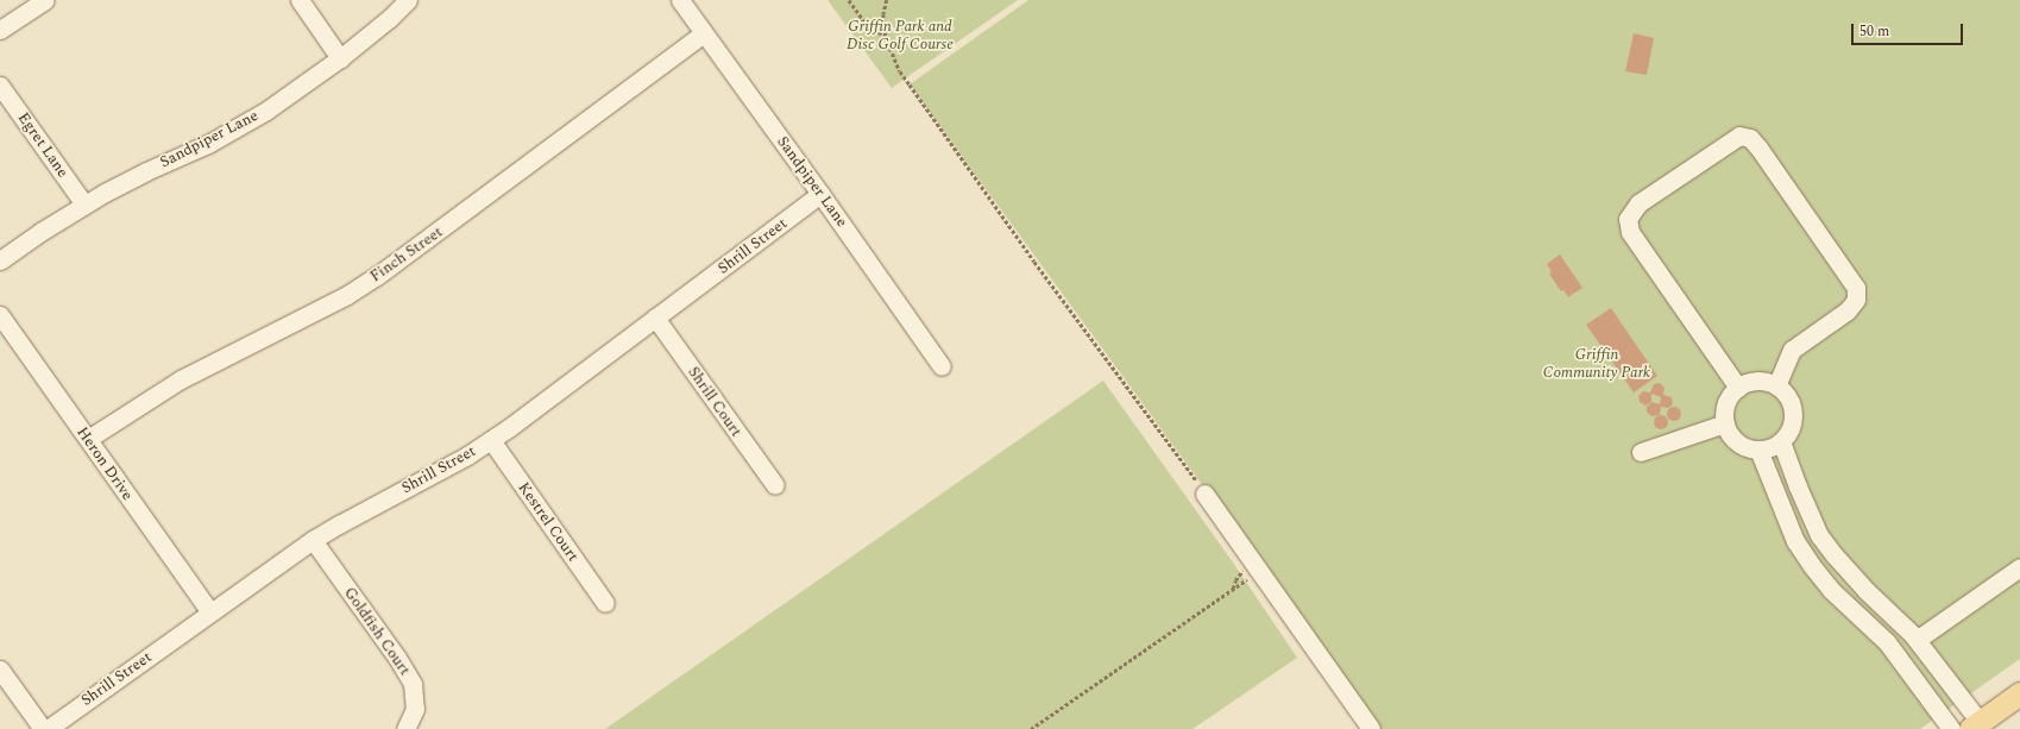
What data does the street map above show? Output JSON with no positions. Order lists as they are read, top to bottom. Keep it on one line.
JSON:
{"streets":{"street":["Sandpiper Lane","Egret Lane","Shrill Street","Finch Street","Shrill Court","Heron Drive","Kestrel Court","Goldfish Court"]},"crossings":[["Sandpiper Lane","Egret Lane"],["Sandpiper Lane","Shrill Street"],["Sandpiper Lane","Finch Street"],["Shrill Street","Shrill Court"],["Shrill Street","Heron Drive"],["Shrill Street","Kestrel Court"],["Shrill Street","Goldfish Court"],["Finch Street","Heron Drive"]],"parks":["Griffin Park and Disc Golf Course","Griffin Community Park"],"scale_bar":"50 m"}
